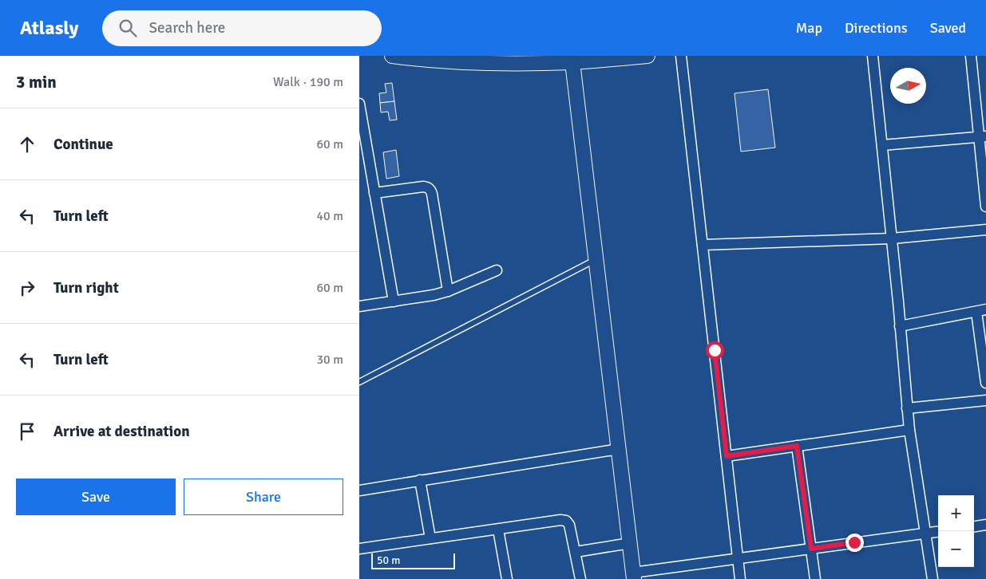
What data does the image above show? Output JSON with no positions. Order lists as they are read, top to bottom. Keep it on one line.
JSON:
{"scale_bar":"50 m","north":"right","page":{"header":"Atlasly","search":"Search here","nav":["Map","Directions","Saved"],"heading":["3 min","Walk · 190 m"],"list":[["Continue","60 m"],["Turn left","40 m"],["Turn right","60 m"],["Turn left","30 m"],"Arrive at destination"],"buttons":["Save","Share"],"map_buttons":["+","−"],"scale":"50 m"}}
